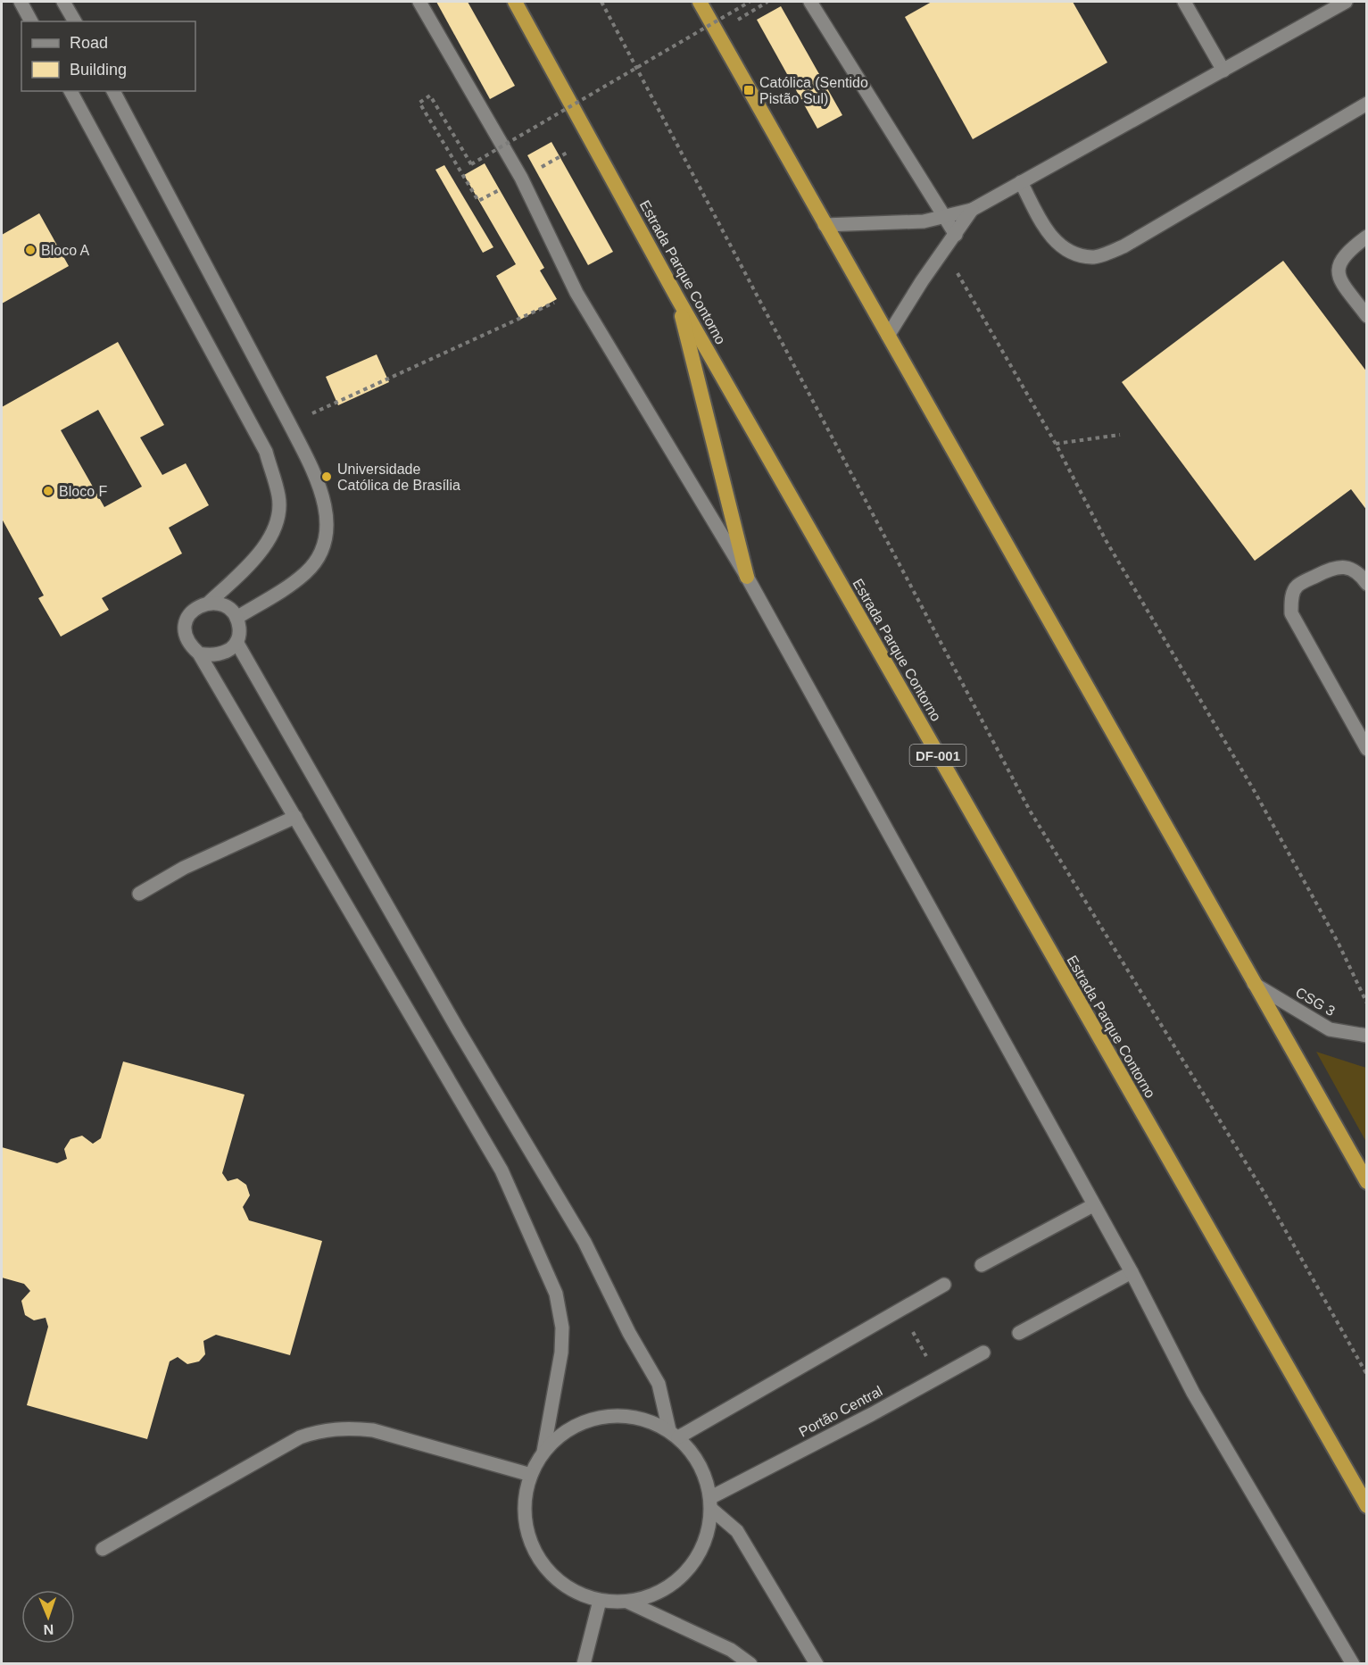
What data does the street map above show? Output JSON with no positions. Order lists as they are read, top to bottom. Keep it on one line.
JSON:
{"streets":{"highway":["Estrada Parque Contorno","DF-001"],"street":["CSG 3","Portão Central"]},"places":{"transit":["Católica (Sentido Pistão Sul)"],"other":["Bloco A","Universidade Católica de Brasília","Bloco F"]},"legend":["Road","Building"],"north":"bottom"}
